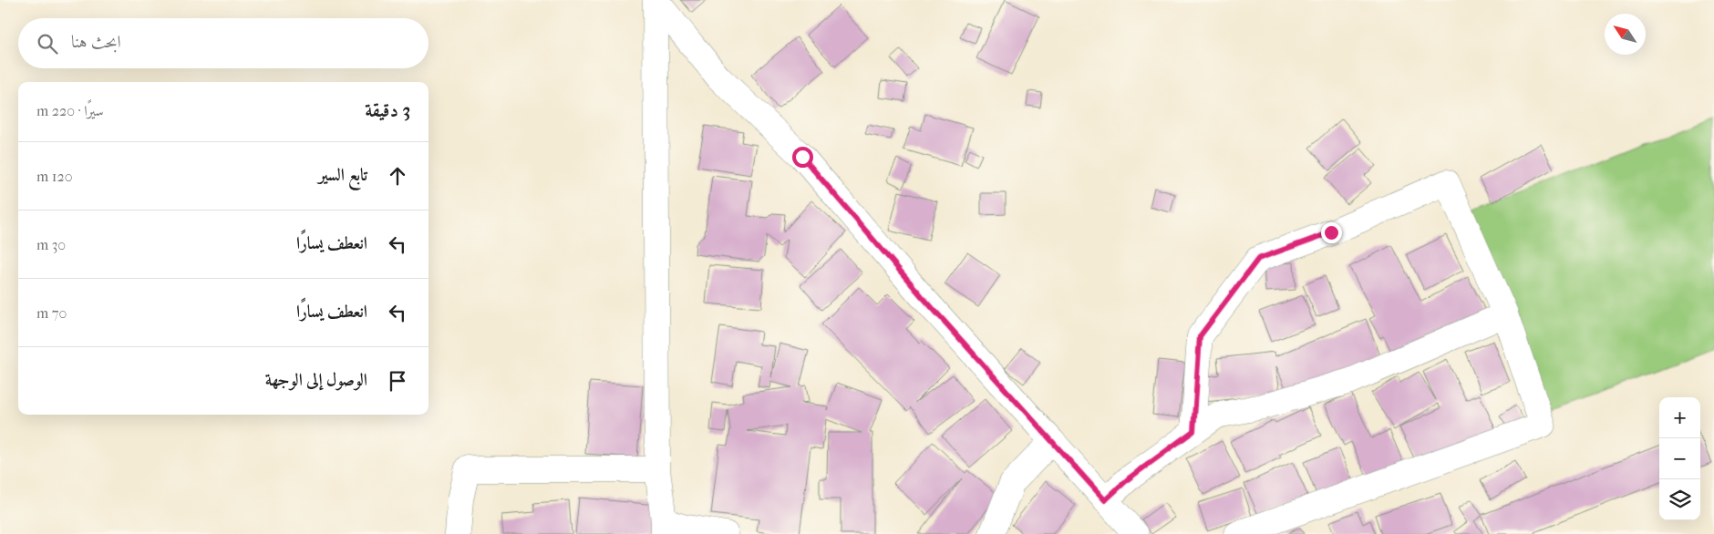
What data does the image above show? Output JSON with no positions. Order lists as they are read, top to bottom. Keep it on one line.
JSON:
{"north":"top left","page":{"search":"ابحث هنا","heading":["3 دقيقة","سيرًا · 220 m"],"list":[["تابع السير","120 m"],["انعطف يسارًا","30 m"],["انعطف يسارًا","70 m"],"الوصول إلى الوجهة"],"map_buttons":["+","−"]}}
